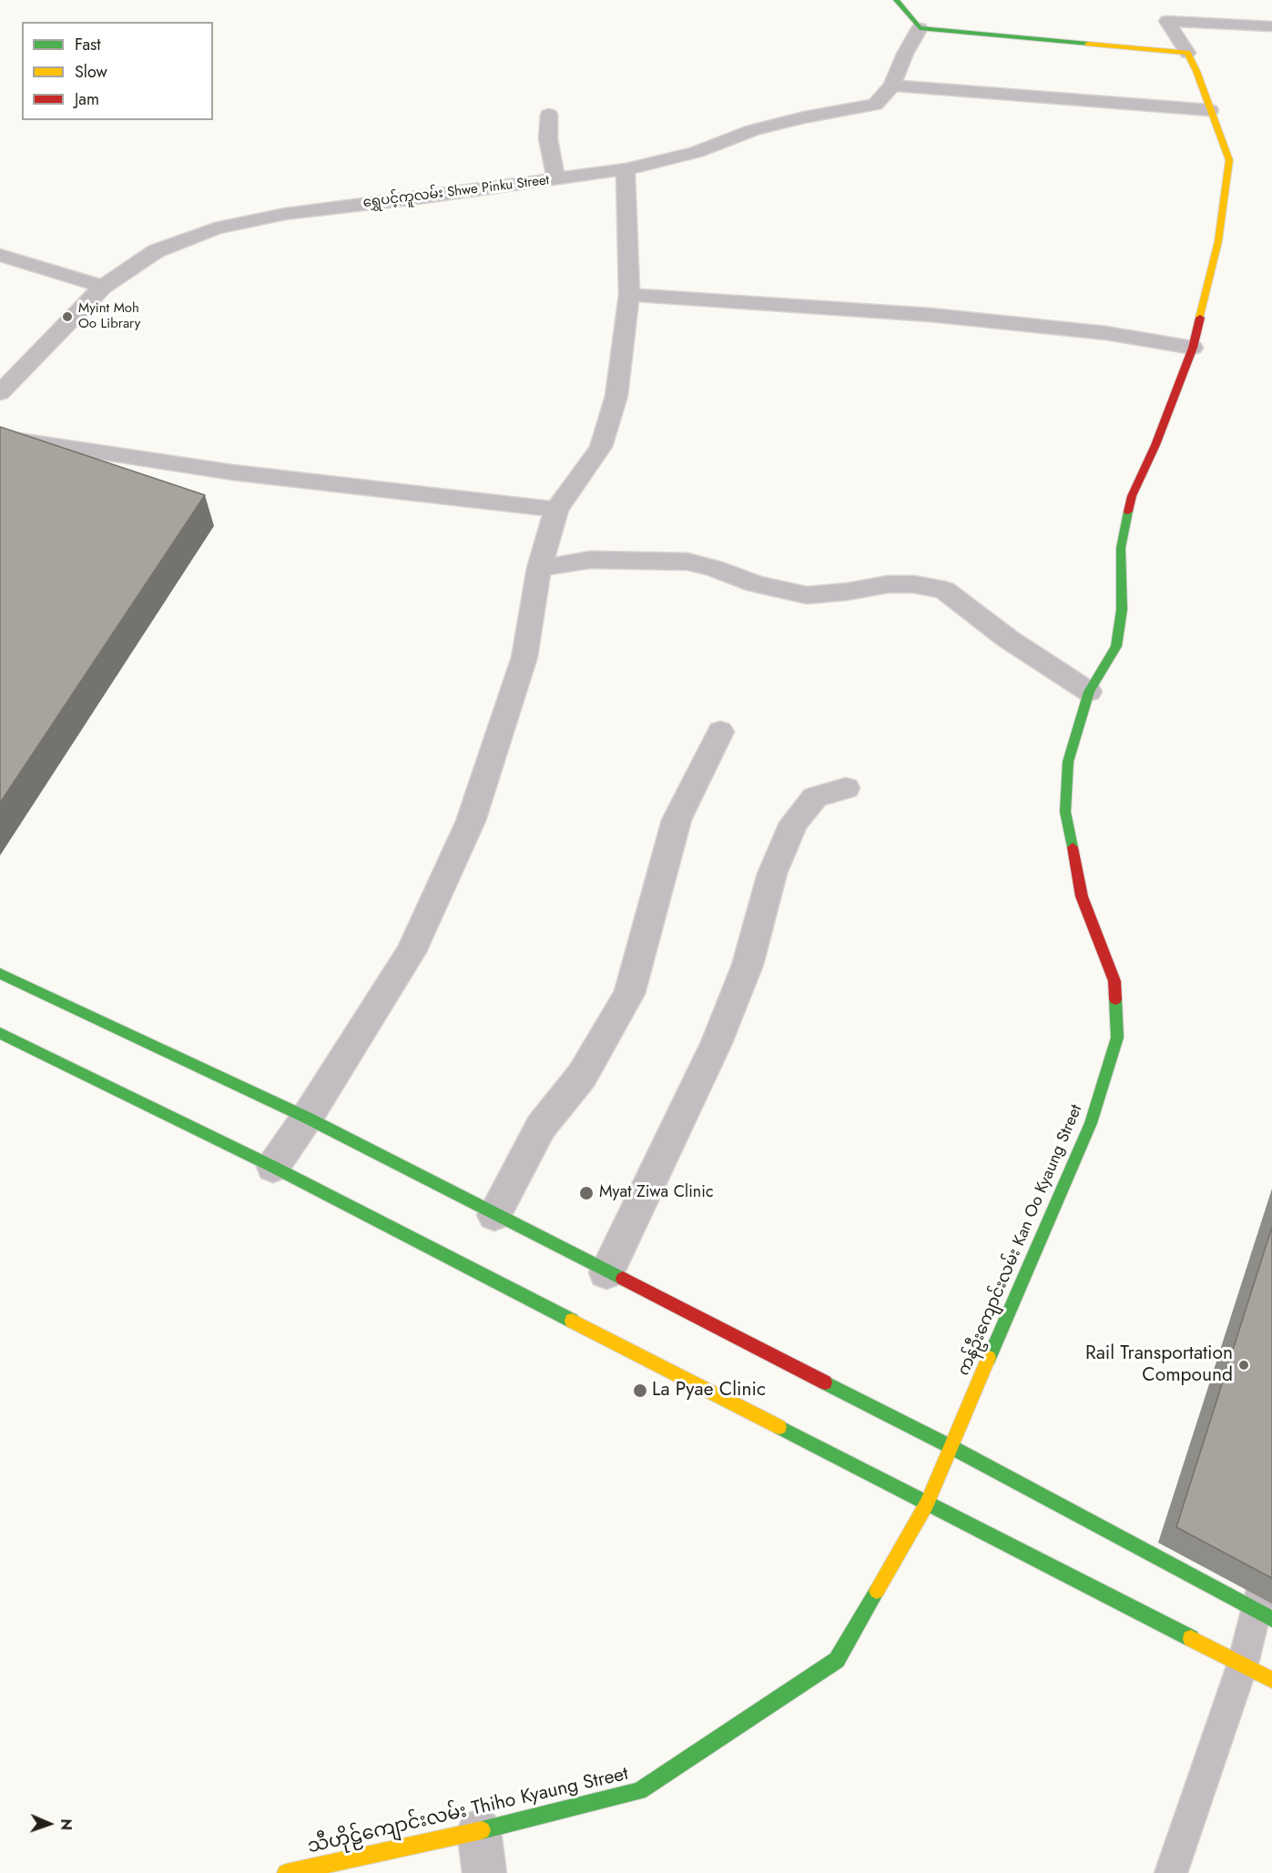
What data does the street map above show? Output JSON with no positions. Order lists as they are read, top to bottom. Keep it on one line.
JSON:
{"streets":{"street":["ရွှေပင့်ကူလမ်း Shwe Pinku Street","ကန်ဦးကျောင်းလမ်း Kan Oo Kyaung Street","သီဟိုဠ်ကျောင်းလမ်း Thiho Kyaung Street"]},"crossings":[["ကန်ဦးကျောင်းလမ်း Kan Oo Kyaung Street","သီဟိုဠ်ကျောင်းလမ်း Thiho Kyaung Street"]],"places":["Myint Moh Oo Library","Myat Ziwa Clinic","Rail Transportation Compound","La Pyae Clinic"],"legend":["Fast","Slow","Jam"],"north":"right"}
